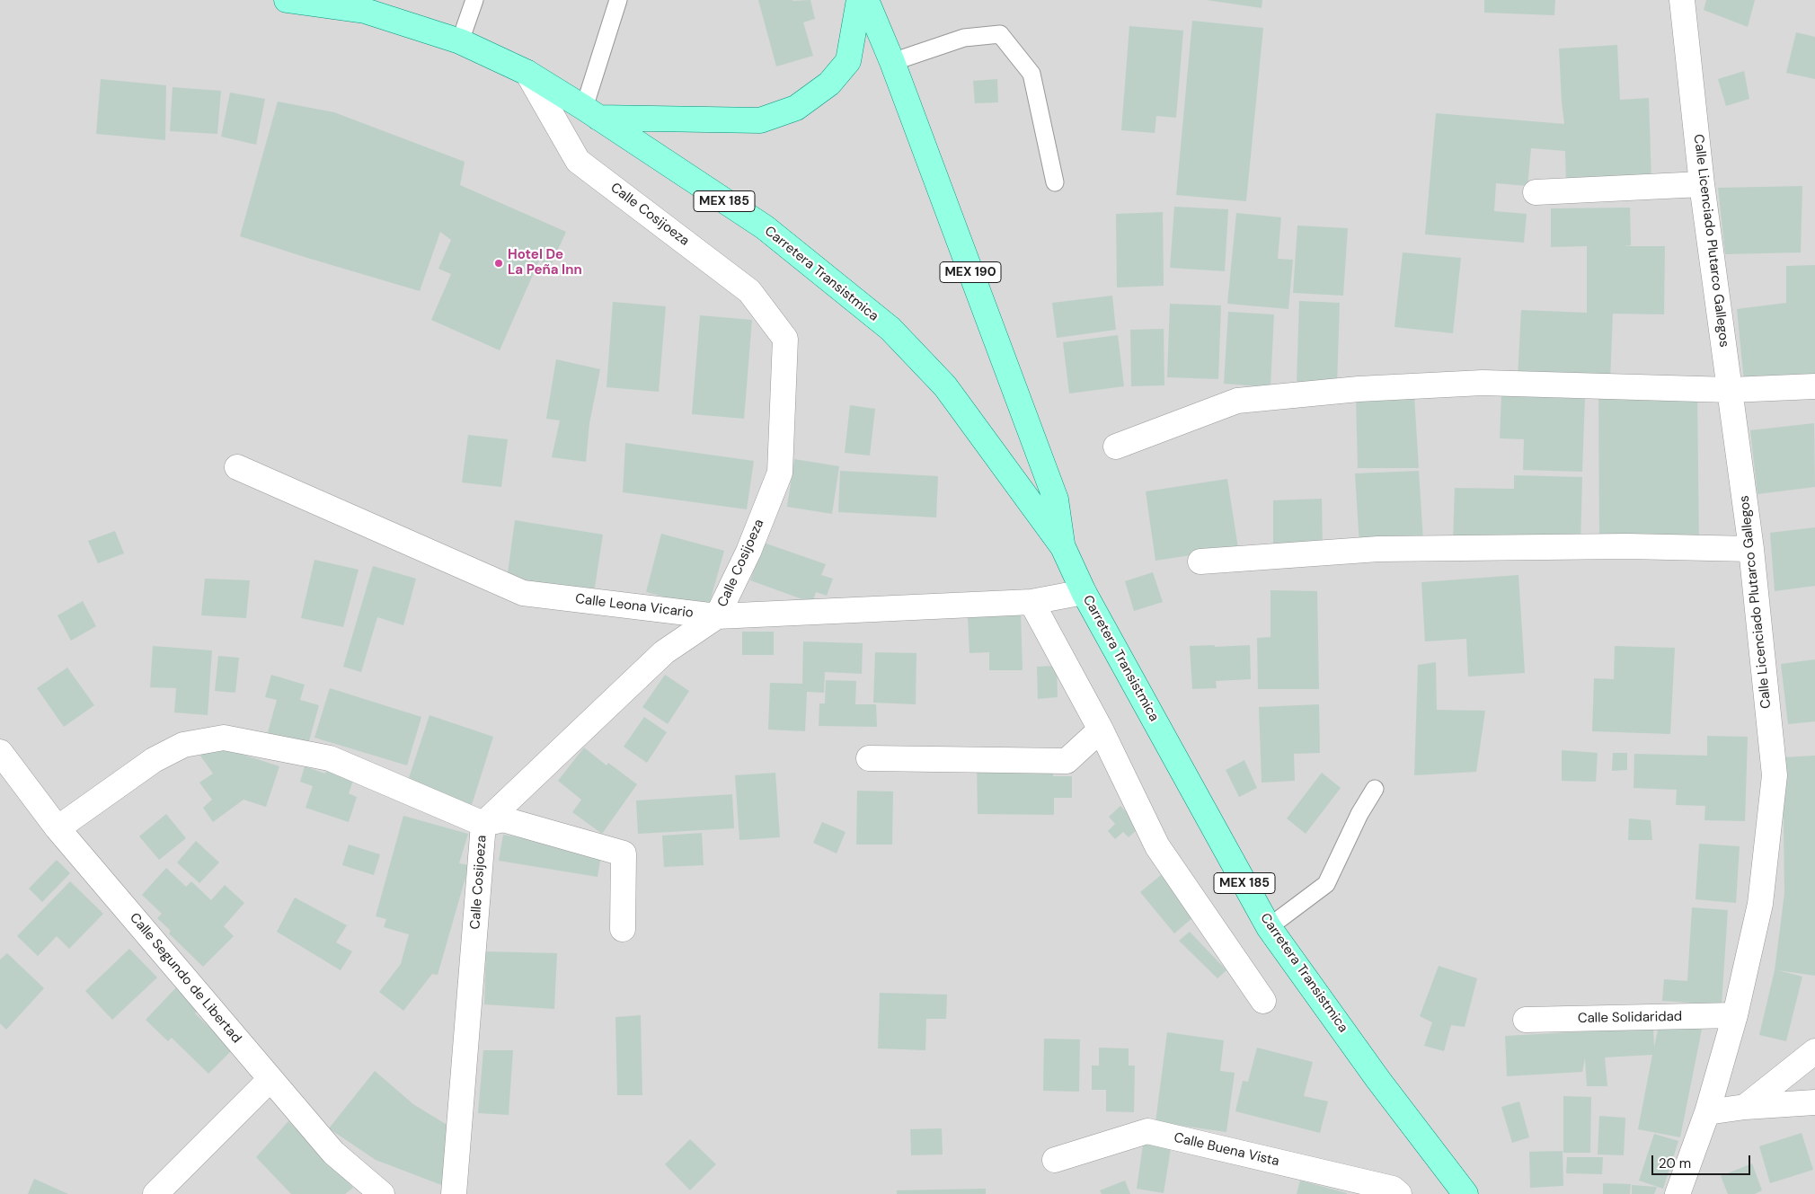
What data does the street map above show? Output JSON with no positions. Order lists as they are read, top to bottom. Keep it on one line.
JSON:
{"streets":{"main road":["MEX 185","MEX 190","Carretera Transistmica"],"street":["Calle Cosijoeza","Calle Licenciado Plutarco Gallegos","Calle Leona Vicario","Calle Segundo de Libertad","Calle Solidaridad","Calle Buena Vista"]},"crossings":[["Calle Cosijoeza","Carretera Transistmica"],["Calle Cosijoeza","Calle Leona Vicario"],["Calle Licenciado Plutarco Gallegos","Calle Solidaridad"],["Carretera Transistmica","Calle Leona Vicario"]],"places":["Hotel De La Peña Inn"],"scale_bar":"20 m"}
